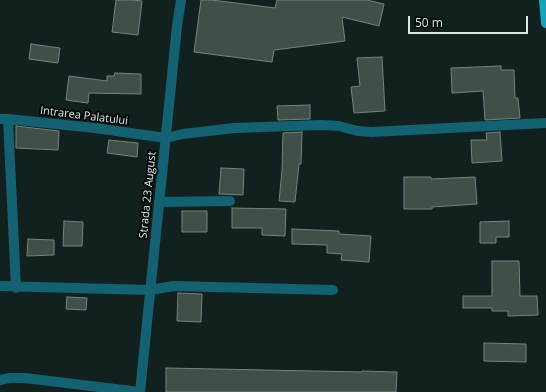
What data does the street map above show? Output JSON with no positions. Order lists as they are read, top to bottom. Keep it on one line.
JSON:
{"streets":{"street":["Intrarea Palatului","Strada 23 August"]},"crossings":[["Intrarea Palatului","Strada 23 August"]],"scale_bar":"50 m"}
